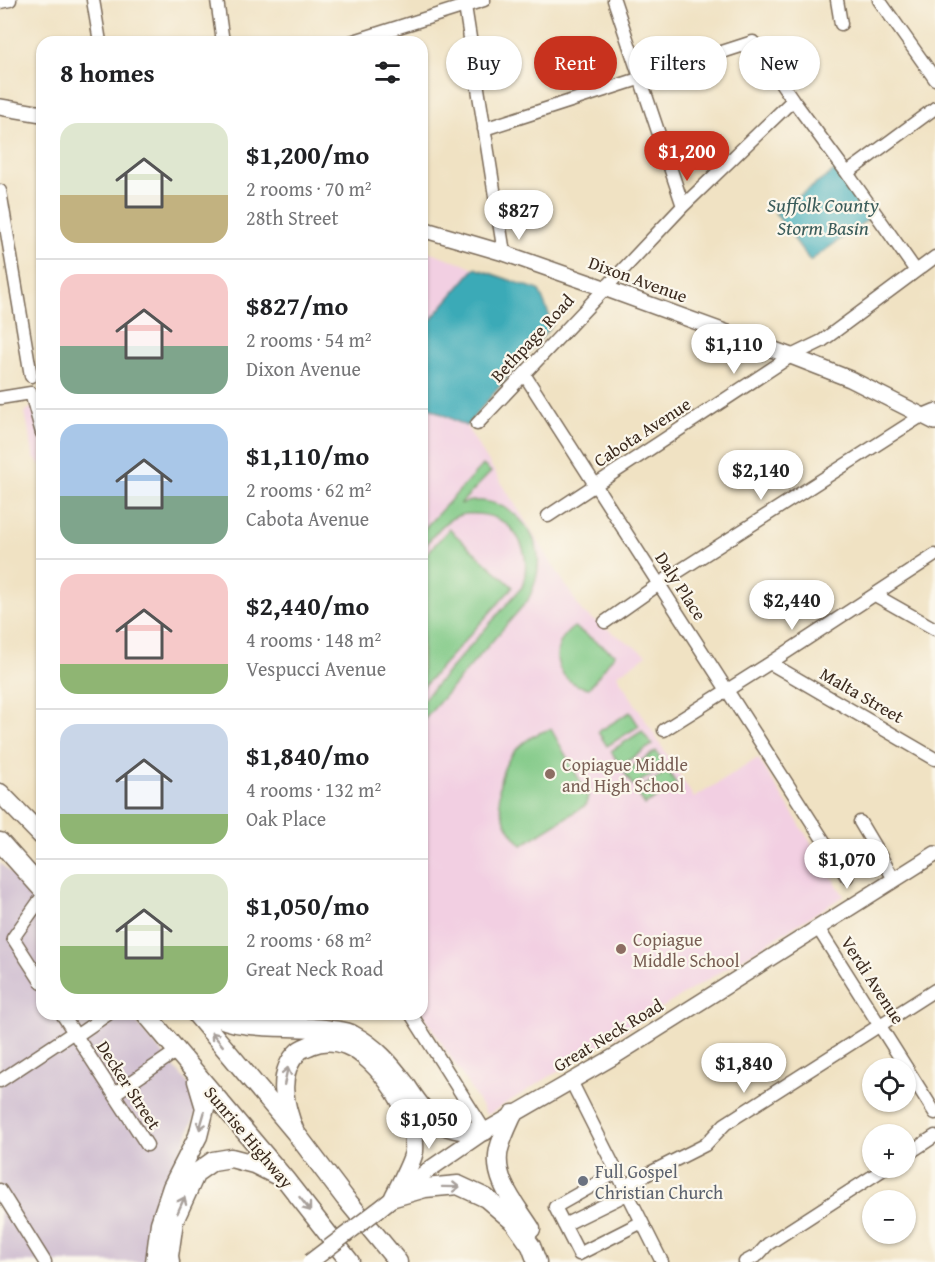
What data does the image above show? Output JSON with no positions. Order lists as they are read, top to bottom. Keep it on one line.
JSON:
{"streets":{"highway":["Sunrise Highway"],"main road":["Dixon Avenue","Great Neck Road"],"street":["Bethpage Road","Cabota Avenue","Daly Place","Malta Street","Verdi Avenue","Decker Street"]},"crossings":[["Dixon Avenue","Bethpage Road"],["Dixon Avenue","Cabota Avenue"],["Bethpage Road","Daly Place"],["Cabota Avenue","Daly Place"],["Verdi Avenue","Great Neck Road"]],"water":["Suffolk County Storm Basin"],"places":["Copiague Middle and High School","Copiague Middle School","Full Gospel Christian Church"],"page":{"chip":["Buy","Rent","Filters","New"],"heading":"8 homes","list":[{"name":"$1,200/mo","note":"2 rooms · 70 m² · 28th Street"},{"name":"$827/mo","note":"2 rooms · 54 m² · Dixon Avenue"},{"name":"$1,110/mo","note":"2 rooms · 62 m² · Cabota Avenue"},{"name":"$2,440/mo","note":"4 rooms · 148 m² · Vespucci Avenue"},{"name":"$1,840/mo","note":"4 rooms · 132 m² · Oak Place"},{"name":"$1,050/mo","note":"2 rooms · 68 m² · Great Neck Road"}],"price":["$1,200","$827","$1,110","$2,140","$2,440","$1,070","$1,840","$1,050"],"map_buttons":["+","−"]}}
